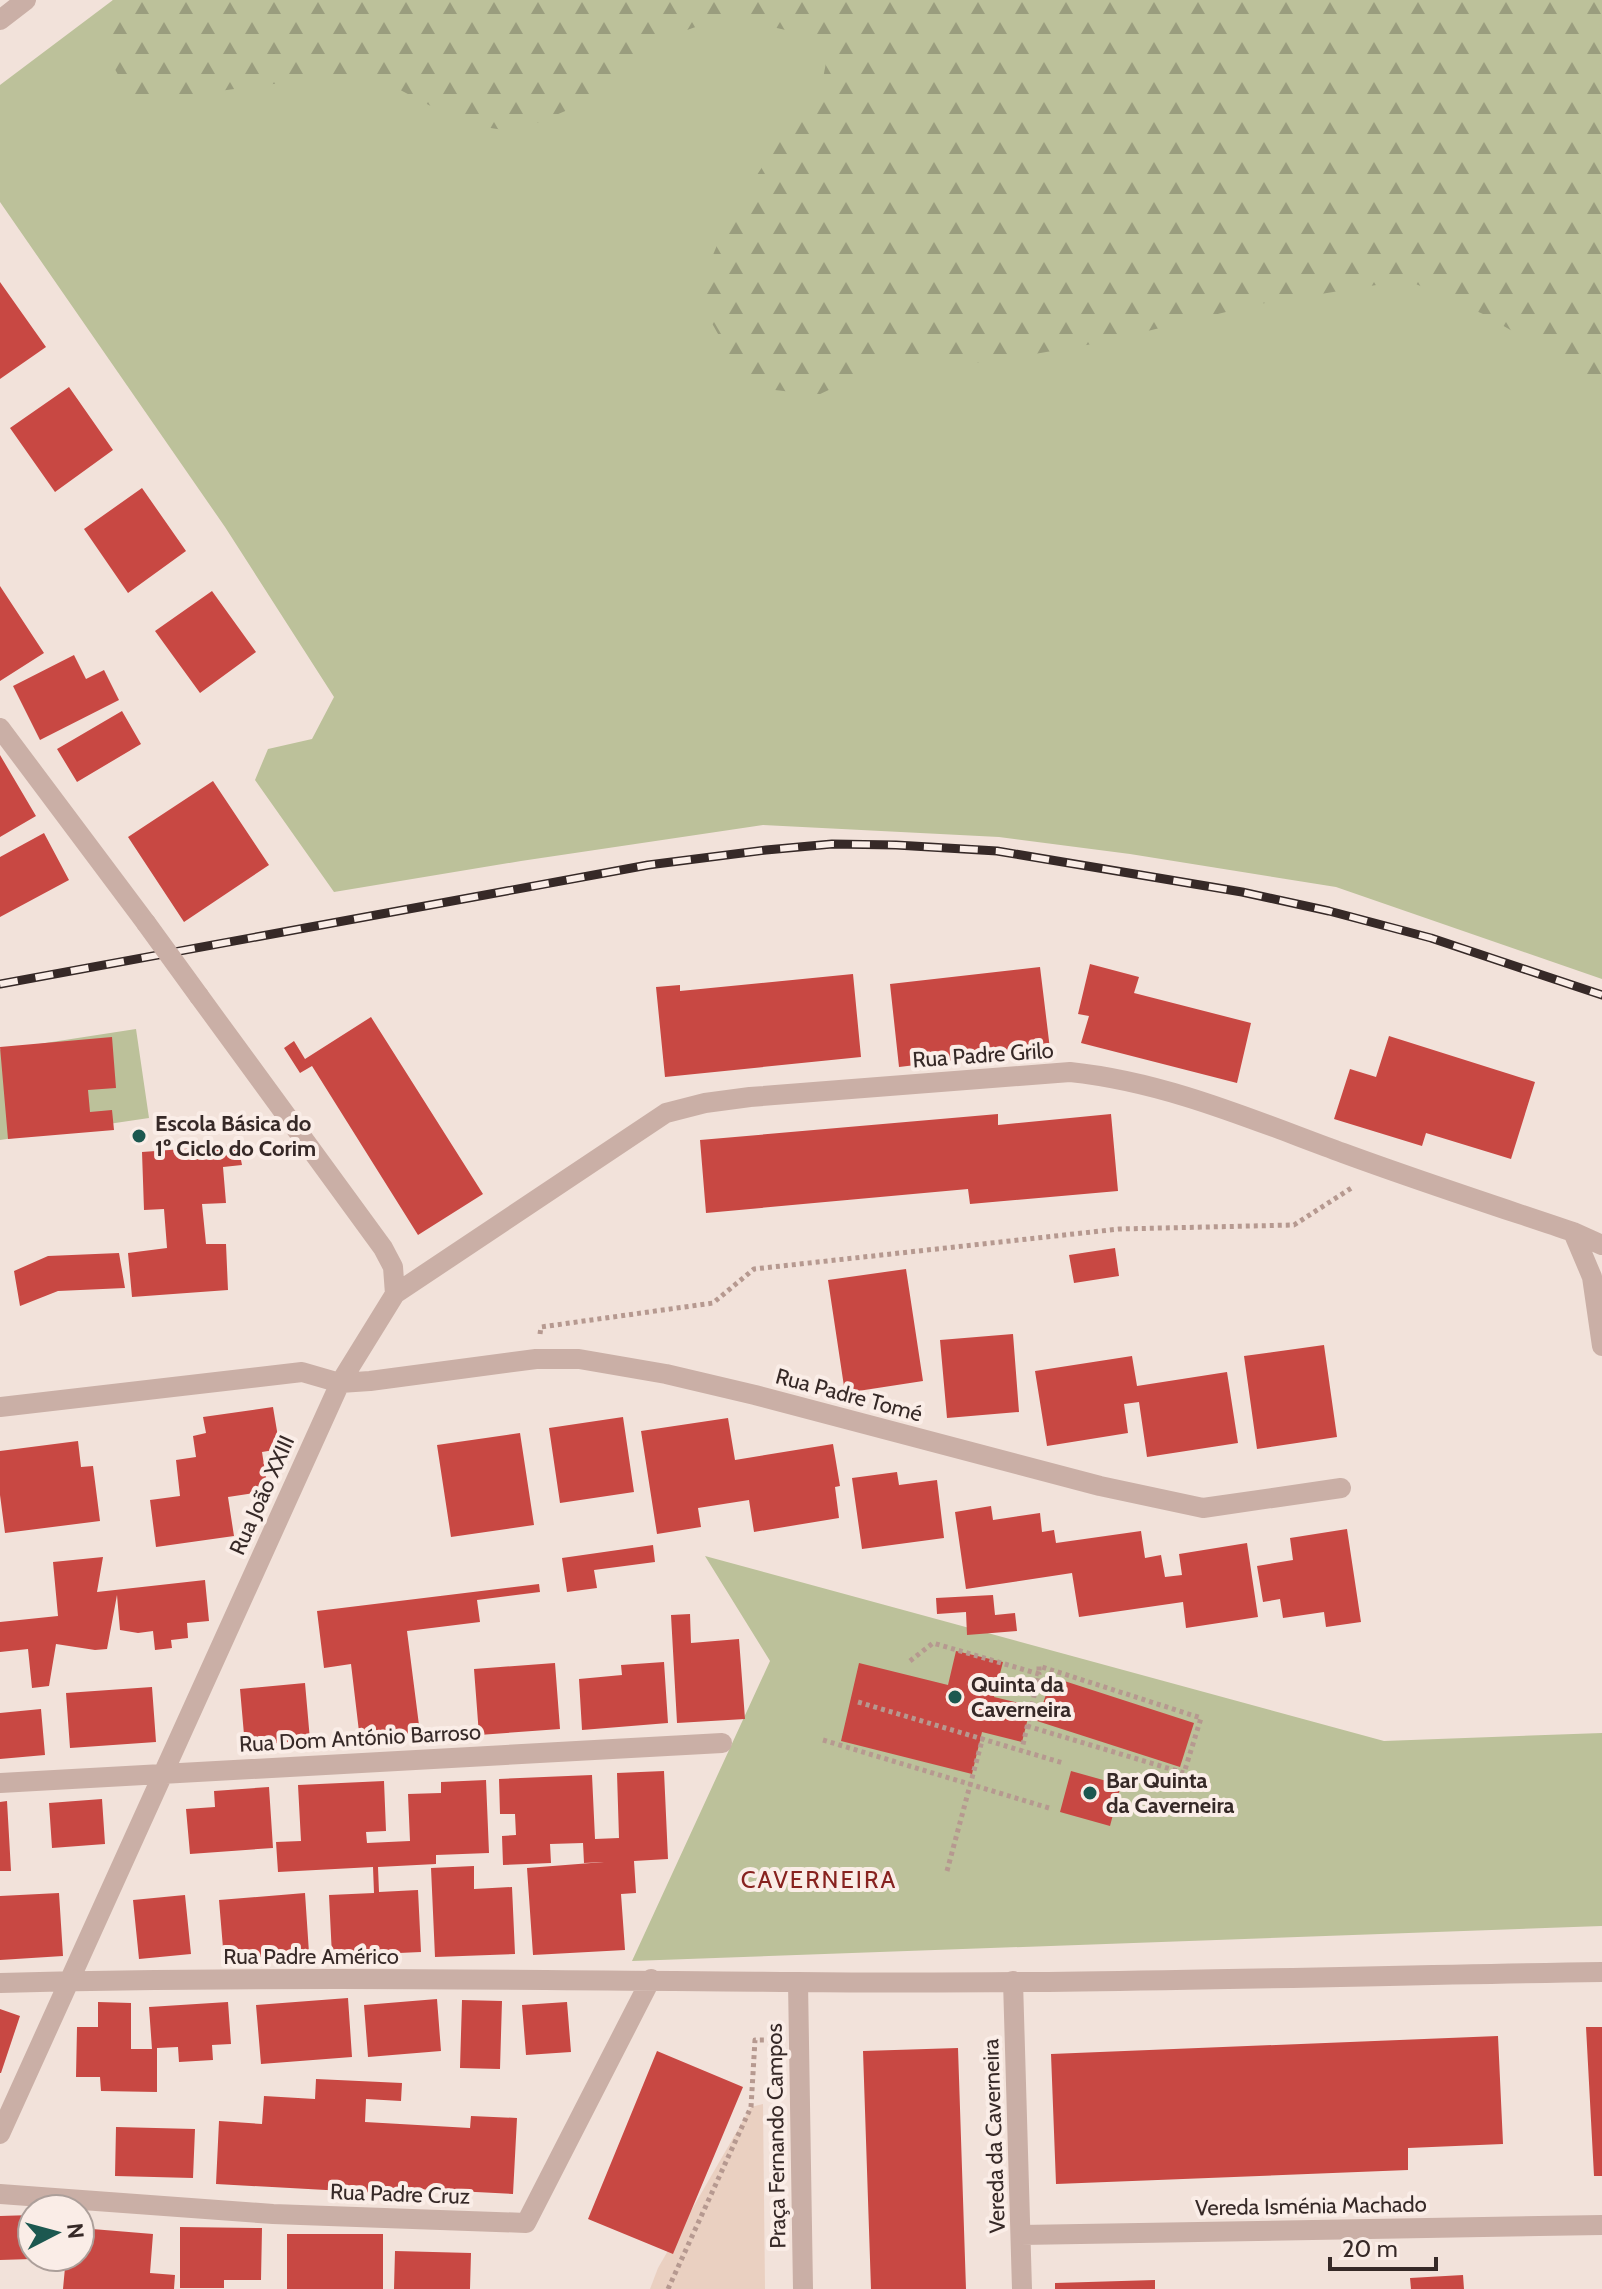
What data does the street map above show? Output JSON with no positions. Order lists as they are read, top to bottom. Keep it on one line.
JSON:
{"streets":{"street":["Rua Padre Grilo","Rua Padre Tomé","Rua João XXIII","Rua Dom António Barroso","Rua Padre Américo","Praça Fernando Campos","Vereda da Caverneira","Rua Padre Cruz","Vereda Isménia Machado"]},"crossings":[["Rua Padre Grilo","Rua João XXIII"],["Rua Padre Tomé","Rua João XXIII"],["Rua João XXIII","Rua Dom António Barroso"],["Rua João XXIII","Rua Padre Américo"],["Rua Padre Américo","Praça Fernando Campos"],["Rua Padre Américo","Vereda da Caverneira"],["Rua Padre Américo","Rua Padre Cruz"],["Vereda da Caverneira","Vereda Isménia Machado"]],"districts":["CAVERNEIRA"],"places":["Escola Básica do 1º Ciclo do Corim","Quinta da Caverneira","Bar Quinta da Caverneira"],"scale_bar":"20 m","north":"right"}
